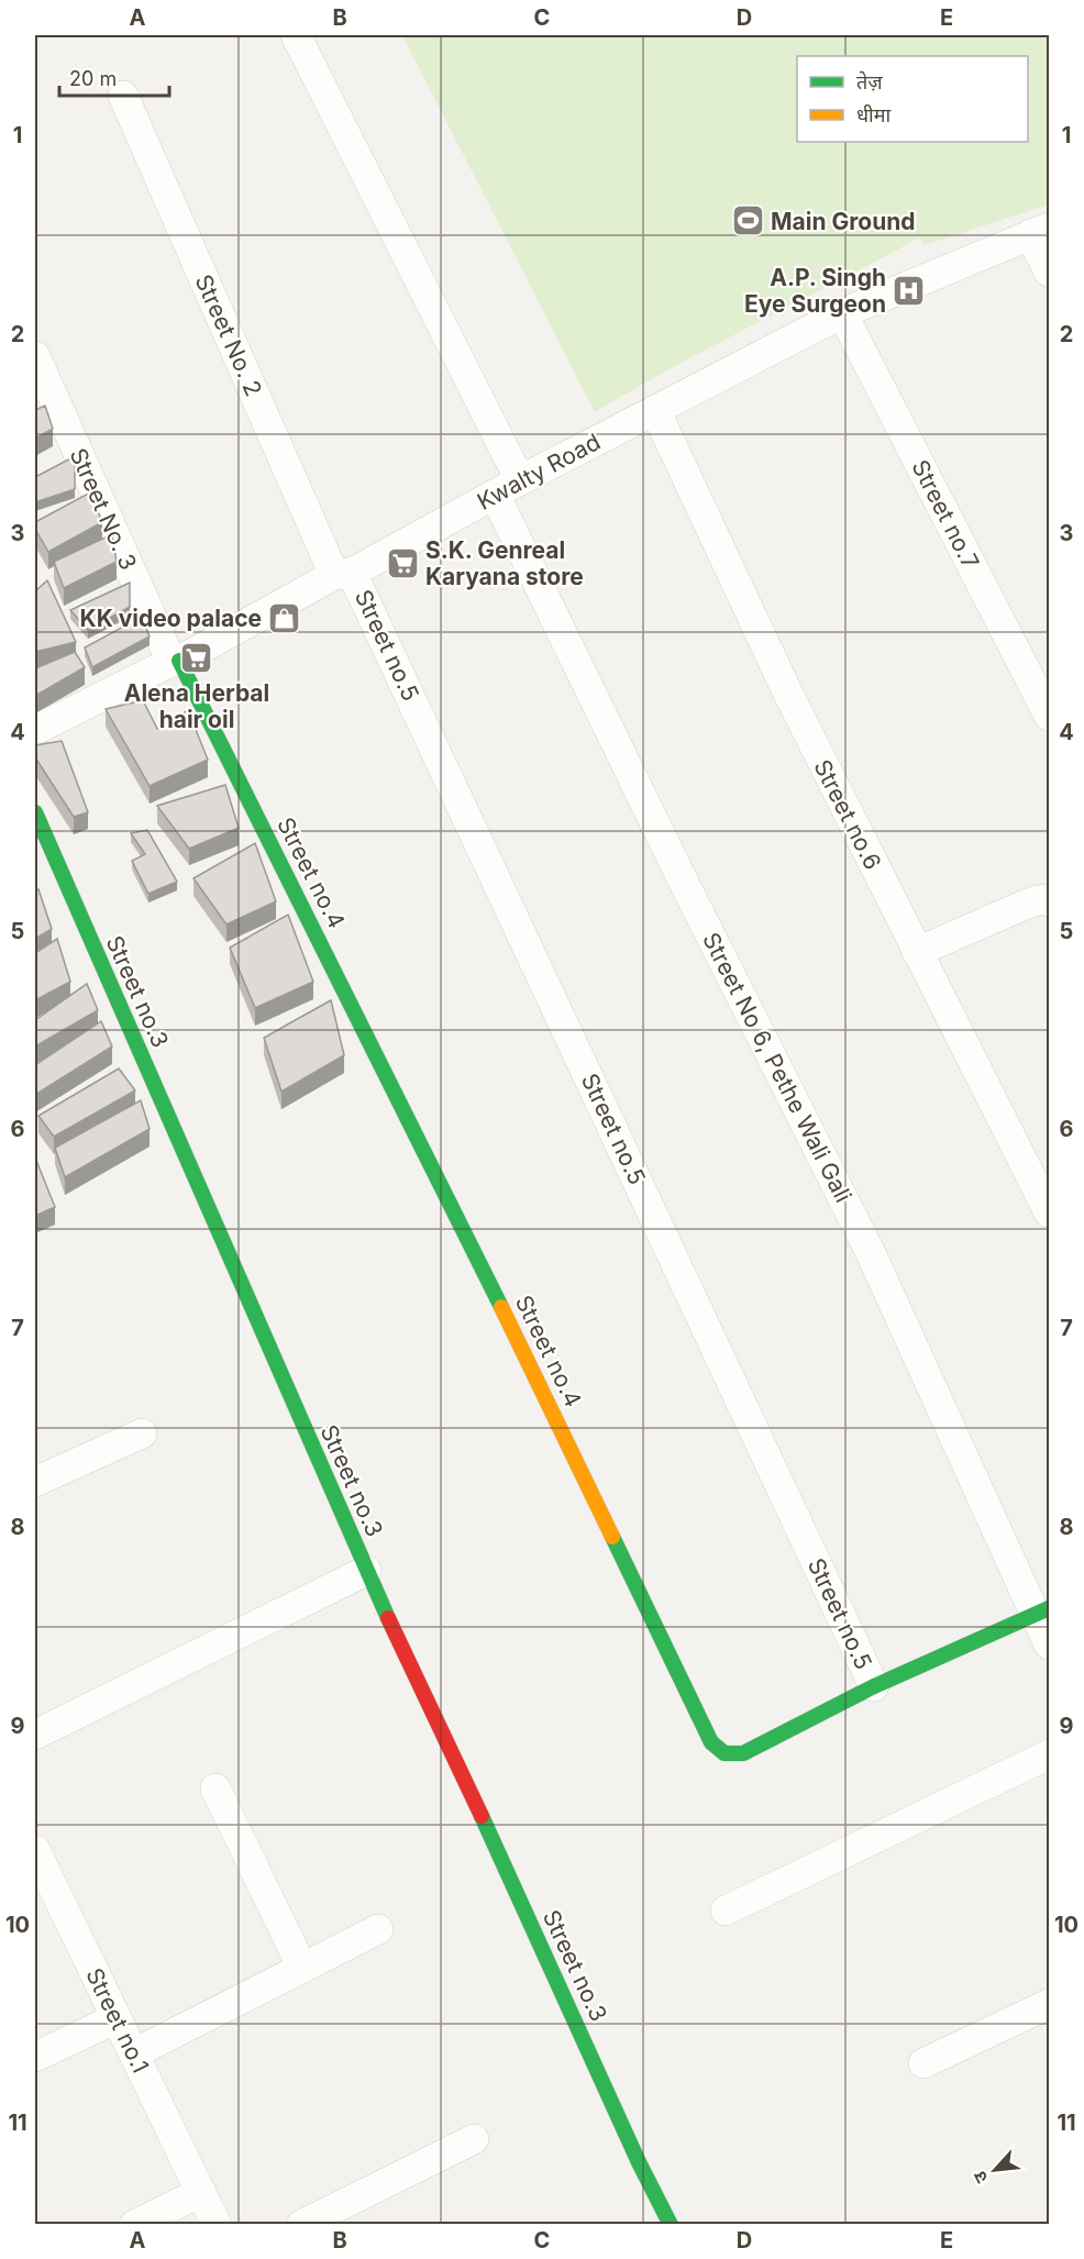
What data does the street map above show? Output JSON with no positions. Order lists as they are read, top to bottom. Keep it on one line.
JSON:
{"streets":{"street":["Street No. 2","Kwalty Road","Street No. 3","Street no.7","Street no.5","Street no.6","Street no.4","Street no.3","Street No 6, Pethe Wali Gali","Street no.1"]},"crossings":[["Street No. 2","Kwalty Road"],["Street No. 2","Street no.5"],["Kwalty Road","Street No. 3"],["Kwalty Road","Street no.7"],["Kwalty Road","Street no.5"],["Kwalty Road","Street no.6"],["Kwalty Road","Street no.4"],["Kwalty Road","Street No 6, Pethe Wali Gali"],["Street No. 3","Street no.4"],["Street no.5","Street no.4"],["Street no.4","Street No 6, Pethe Wali Gali"]],"places":{"sports":["Main Ground"],"hospital":["A.P. Singh Eye Surgeon"],"supermarket":["S.K. Genreal Karyana store","Alena Herbal hair oil"],"shop":["KK video palace"]},"legend":["तेज़","धीमा"],"scale_bar":"20 m","north":"bottom left","grid":{"columns":["A","B","C","D","E"],"rows":["1","2","3","4","5","6","7","8","9","10","11"]}}
